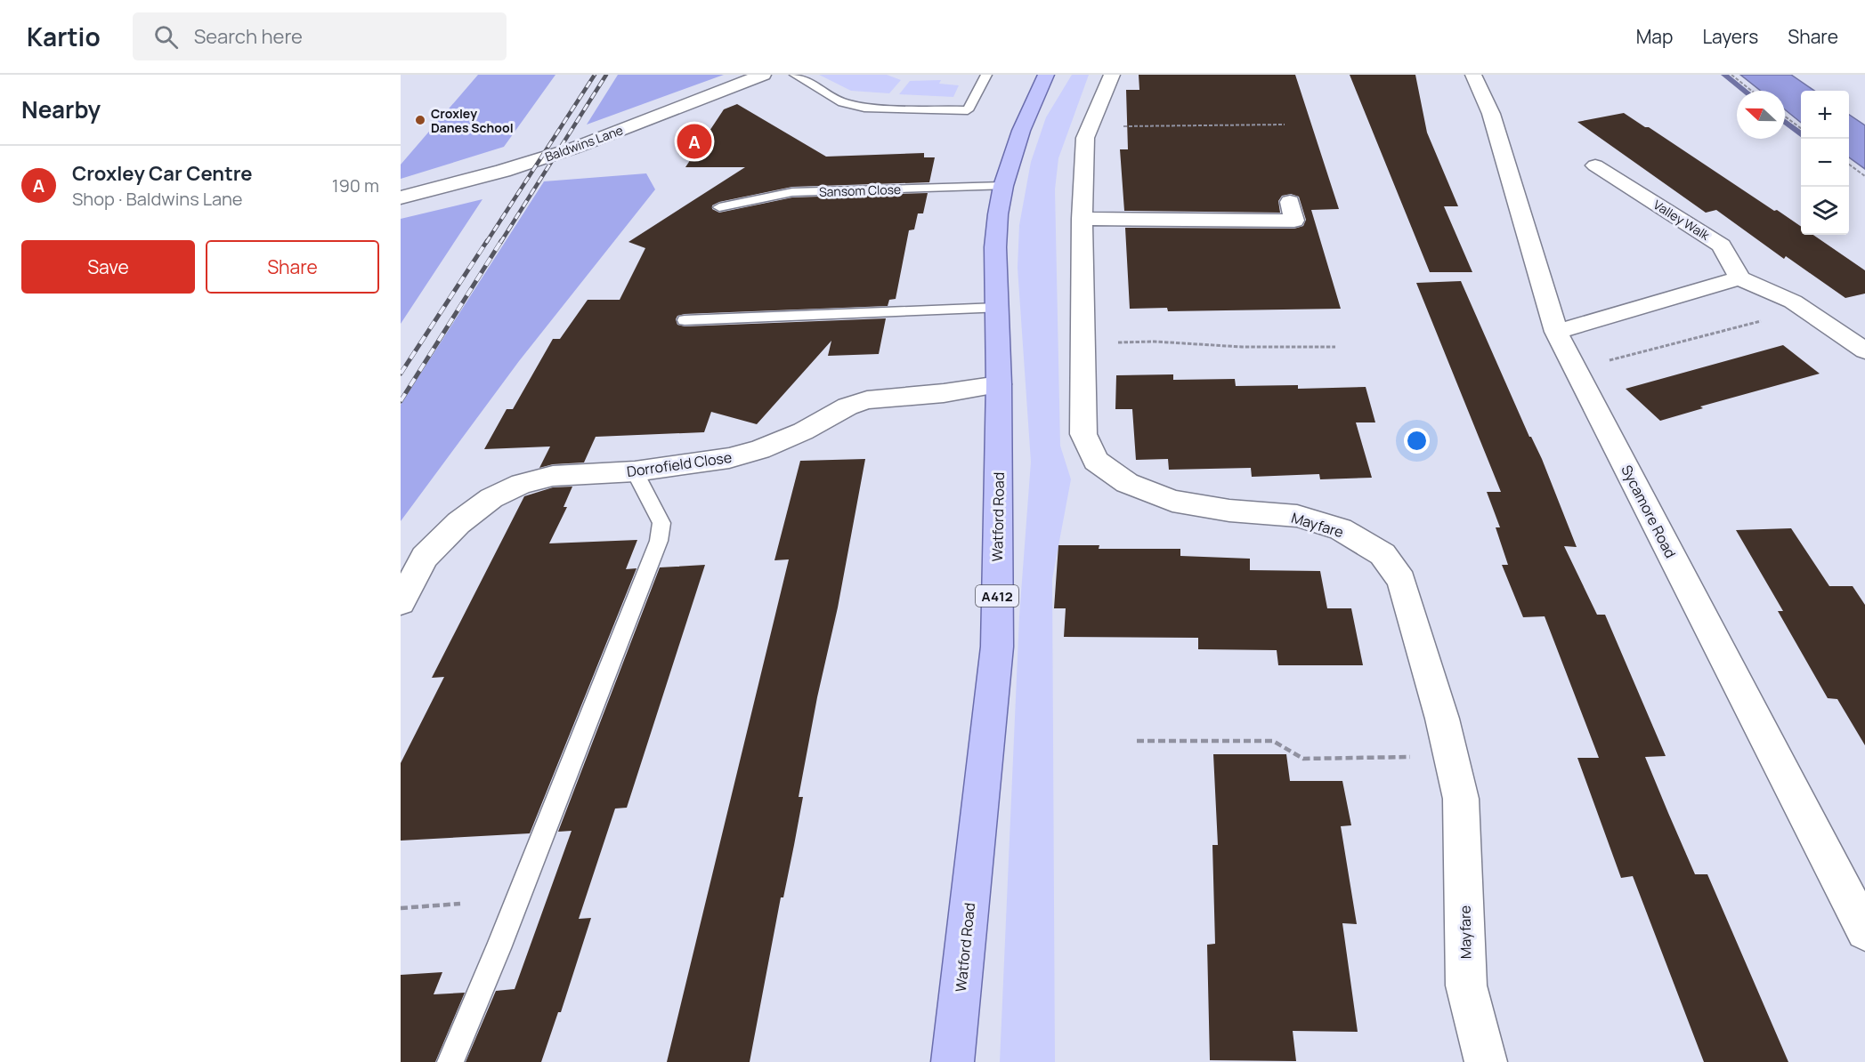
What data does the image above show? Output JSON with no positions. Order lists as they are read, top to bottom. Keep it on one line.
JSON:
{"streets":{"main road":["Watford Road","A412"],"street":["Baldwins Lane","Valley Walk","Dorrofield Close","Sycamore Road","Mayfare"],"lane":["Sansom Close"]},"crossings":[["Sansom Close","Watford Road"],["Dorrofield Close","Watford Road"]],"places":["Croxley Danes School"],"north":"left","page":{"header":"Kartio","search":"Search here","nav":["Map","Layers","Share"],"heading":"Nearby","map_buttons":["+","−"],"pins":"A","list":[{"mark":"A","name":"Croxley Car Centre","note":"Shop · Baldwins Lane","value":"190 m"}],"buttons":["Save","Share"]}}
